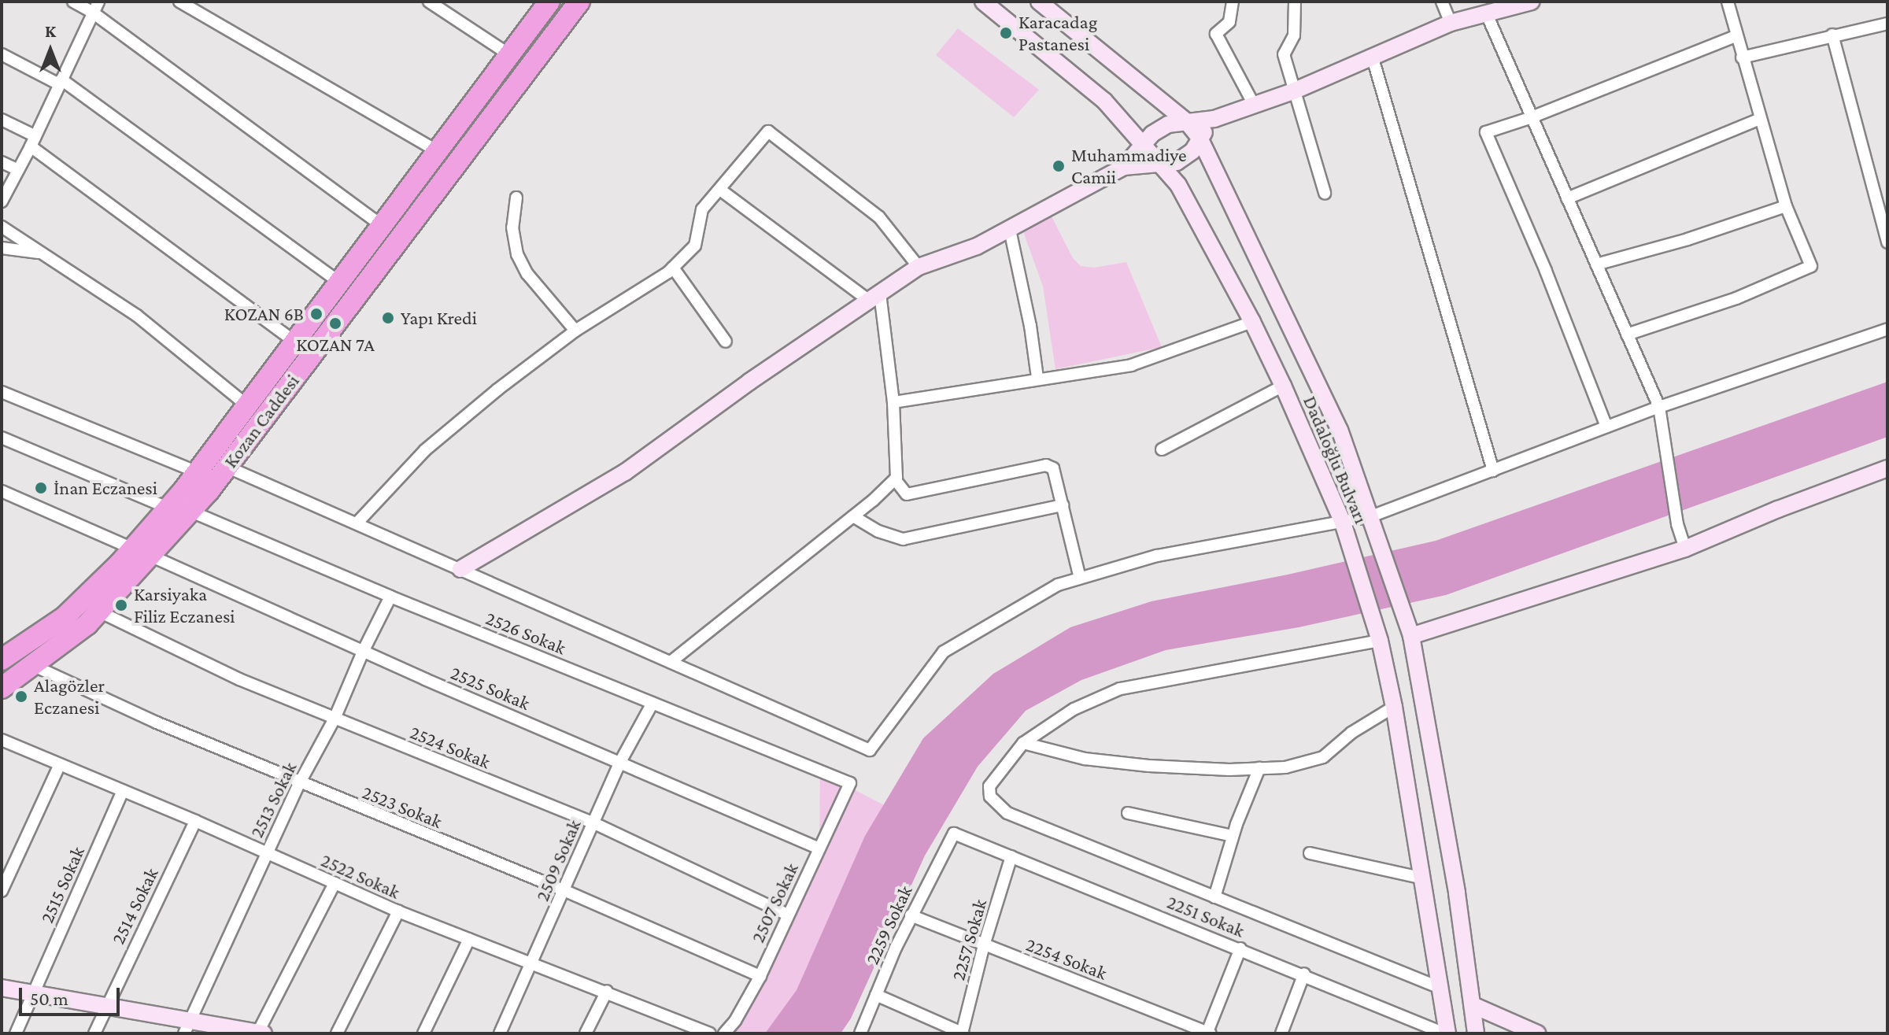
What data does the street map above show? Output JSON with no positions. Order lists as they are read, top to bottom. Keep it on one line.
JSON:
{"streets":{"highway":["Kozan Caddesi"],"main road":["Dadaloğlu Bulvarı"],"street":["2526 Sokak","2525 Sokak","2524 Sokak","2513 Sokak","2523 Sokak","2509 Sokak","2522 Sokak","2515 Sokak","2507 Sokak","2514 Sokak","2251 Sokak","2259 Sokak","2257 Sokak","2254 Sokak"]},"crossings":[["Kozan Caddesi","2526 Sokak"],["Kozan Caddesi","2525 Sokak"],["Kozan Caddesi","2524 Sokak"],["Kozan Caddesi","2523 Sokak"],["Dadaloğlu Bulvarı","2251 Sokak"],["2526 Sokak","2513 Sokak"],["2526 Sokak","2509 Sokak"],["2526 Sokak","2507 Sokak"],["2525 Sokak","2513 Sokak"],["2525 Sokak","2509 Sokak"],["2525 Sokak","2507 Sokak"],["2524 Sokak","2513 Sokak"],["2524 Sokak","2509 Sokak"],["2524 Sokak","2507 Sokak"],["2513 Sokak","2523 Sokak"],["2513 Sokak","2522 Sokak"],["2523 Sokak","2509 Sokak"],["2523 Sokak","2507 Sokak"],["2509 Sokak","2522 Sokak"],["2522 Sokak","2515 Sokak"],["2522 Sokak","2514 Sokak"],["2251 Sokak","2259 Sokak"],["2251 Sokak","2257 Sokak"],["2259 Sokak","2254 Sokak"],["2257 Sokak","2254 Sokak"]],"places":["Karacadag Pastanesi","Muhammadiye Camii","KOZAN 6B","Yapı Kredi","KOZAN 7A","İnan Eczanesi","Karsiyaka Filiz Eczanesi","Alagözler Eczanesi"],"scale_bar":"50 m","north":"top"}
